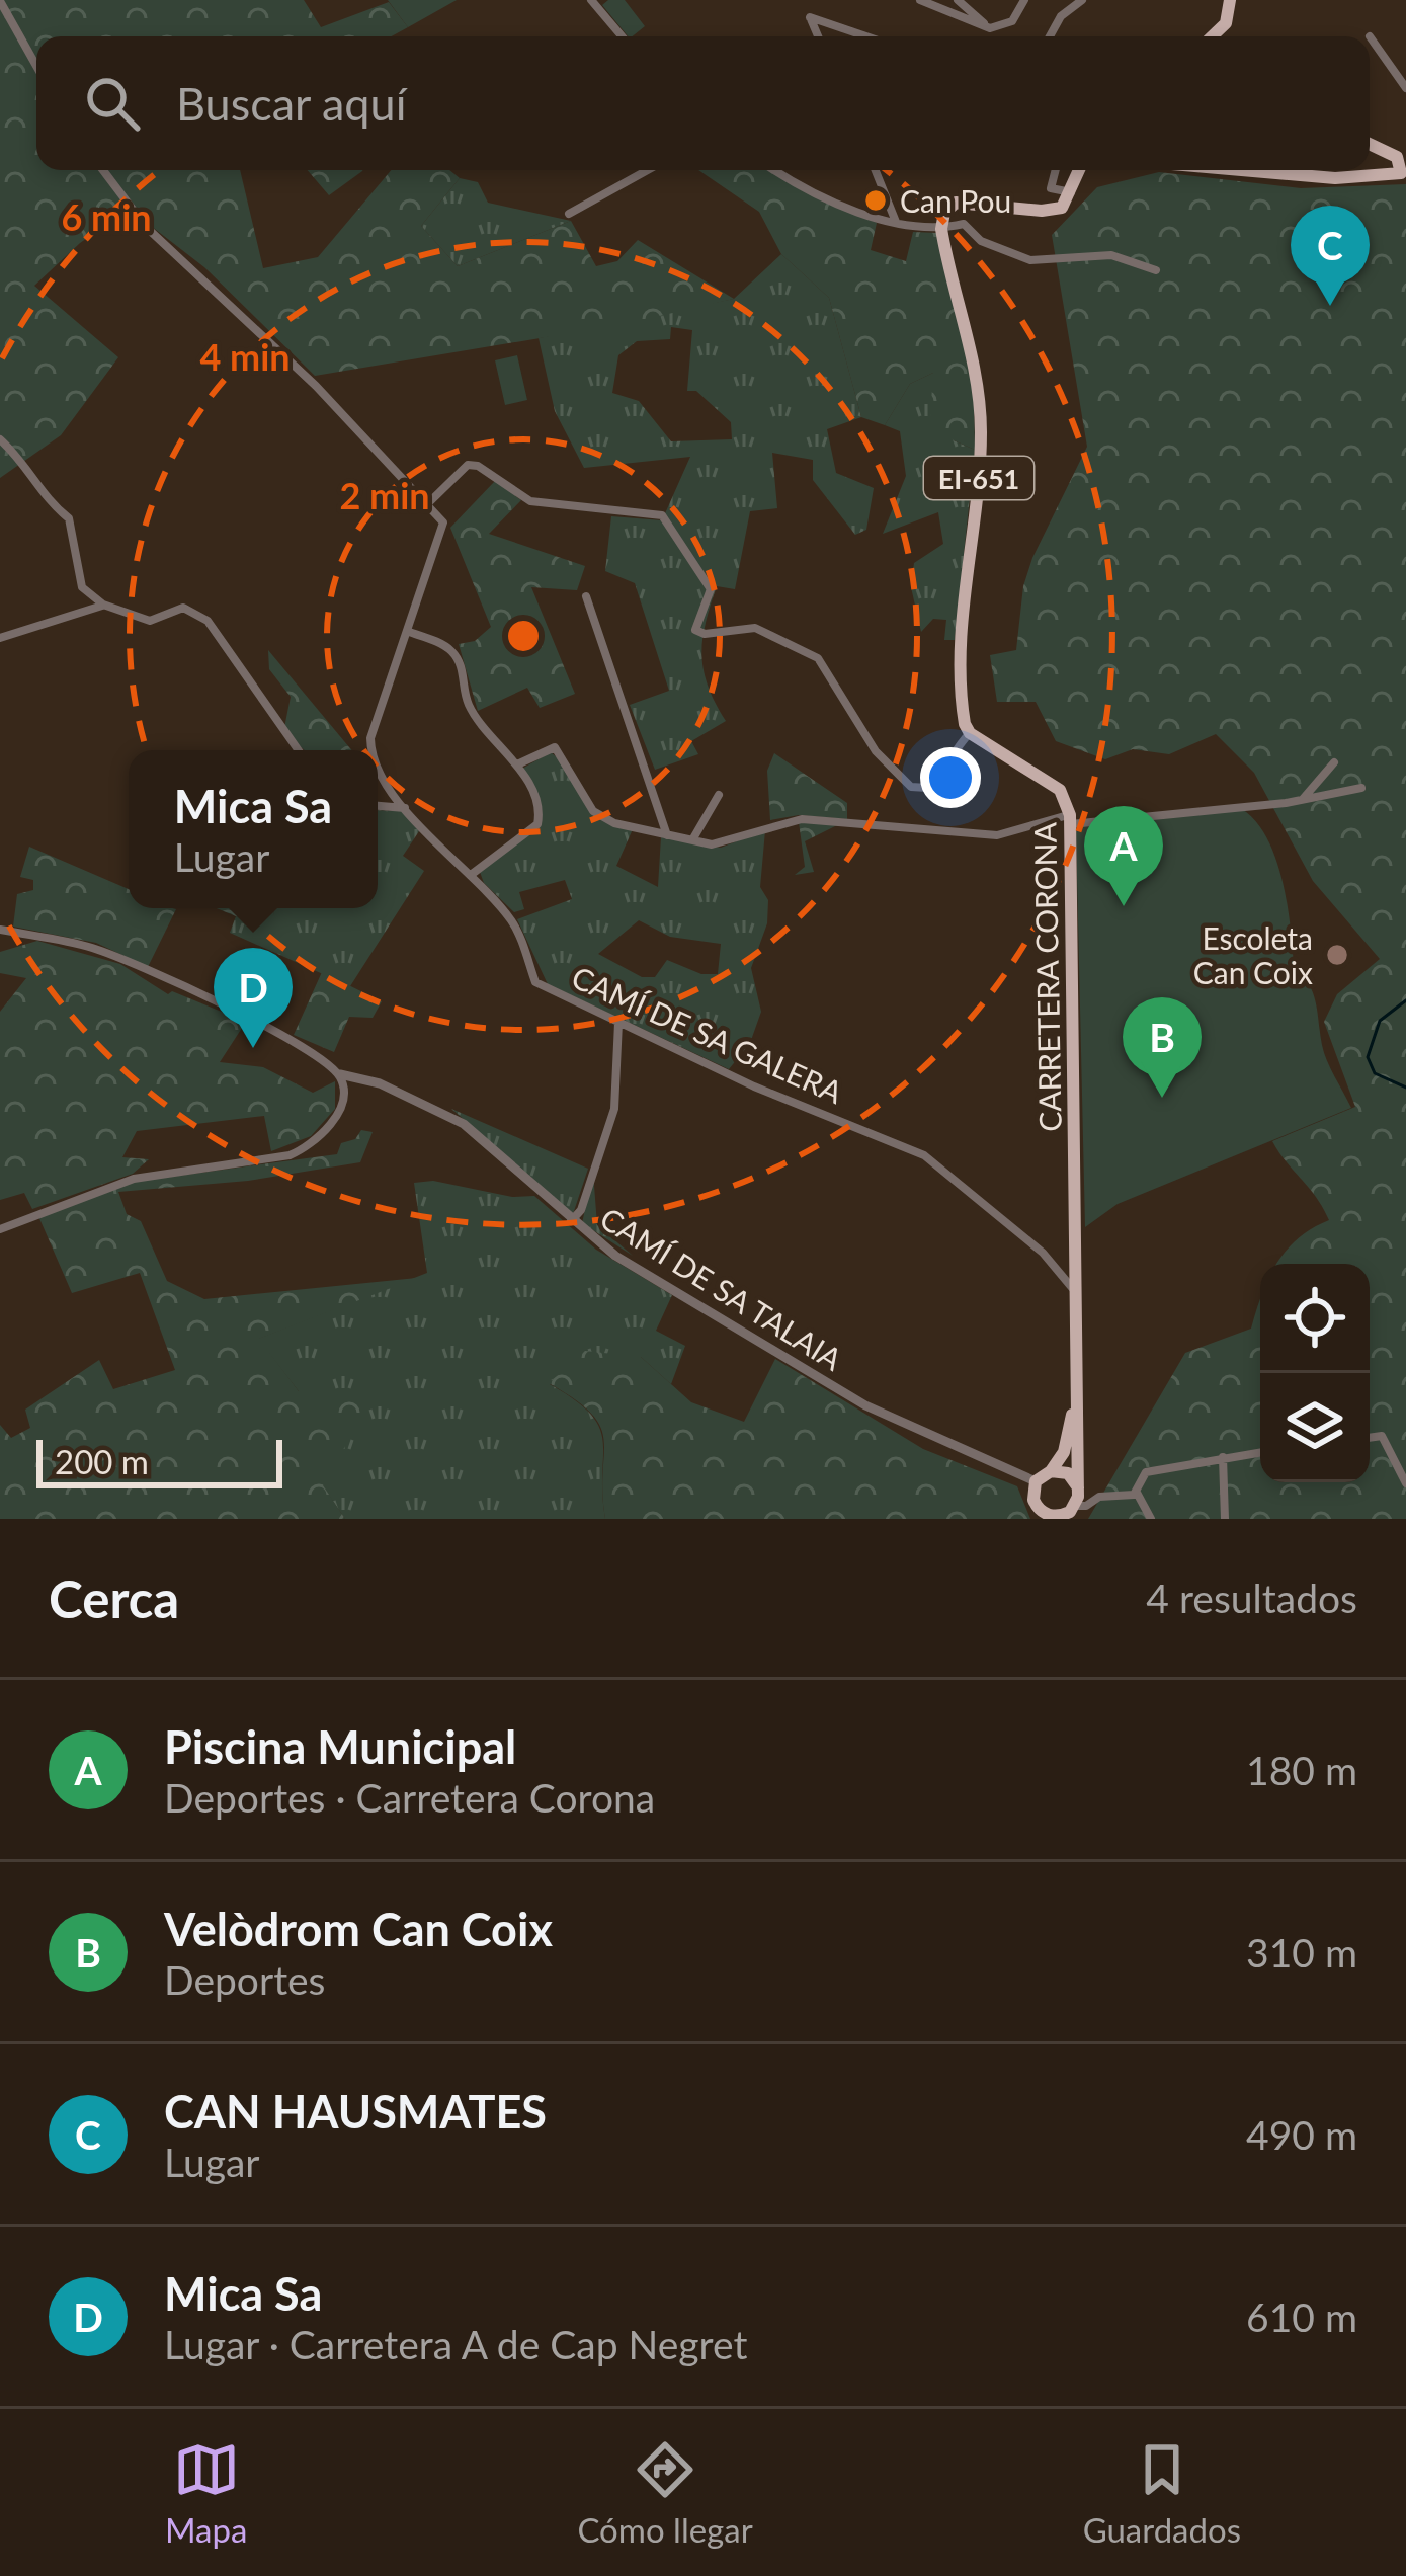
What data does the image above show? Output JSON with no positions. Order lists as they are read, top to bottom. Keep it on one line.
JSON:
{"streets":{"main road":["EI-651","CARRETERA CORONA"],"street":["CAMÍ DE SA GALERA","CAMÍ DE SA TALAIA"]},"crossings":[["EI-651","CARRETERA CORONA"],["CARRETERA CORONA","CAMÍ DE SA GALERA"],["CARRETERA CORONA","CAMÍ DE SA TALAIA"]],"places":["Can Pou","Escoleta Can Coix"],"scale_bar":"200 m","page":{"search":"Buscar aquí","pins":["C","A","D","B"],"popup":["Mica Sa","Lugar"],"scale":"200 m","heading":["Cerca","4 resultados"],"list":[{"mark":"A","name":"Piscina Municipal","note":"Deportes · Carretera Corona","value":"180 m"},{"mark":"B","name":"Velòdrom Can Coix","note":"Deportes","value":"310 m"},{"mark":"C","name":"CAN HAUSMATES","note":"Lugar","value":"490 m"},{"mark":"D","name":"Mica Sa","note":"Lugar · Carretera A de Cap Negret","value":"610 m"}],"nav":["Mapa","Cómo llegar","Guardados"]},"rings":["6 min","4 min","2 min"]}
